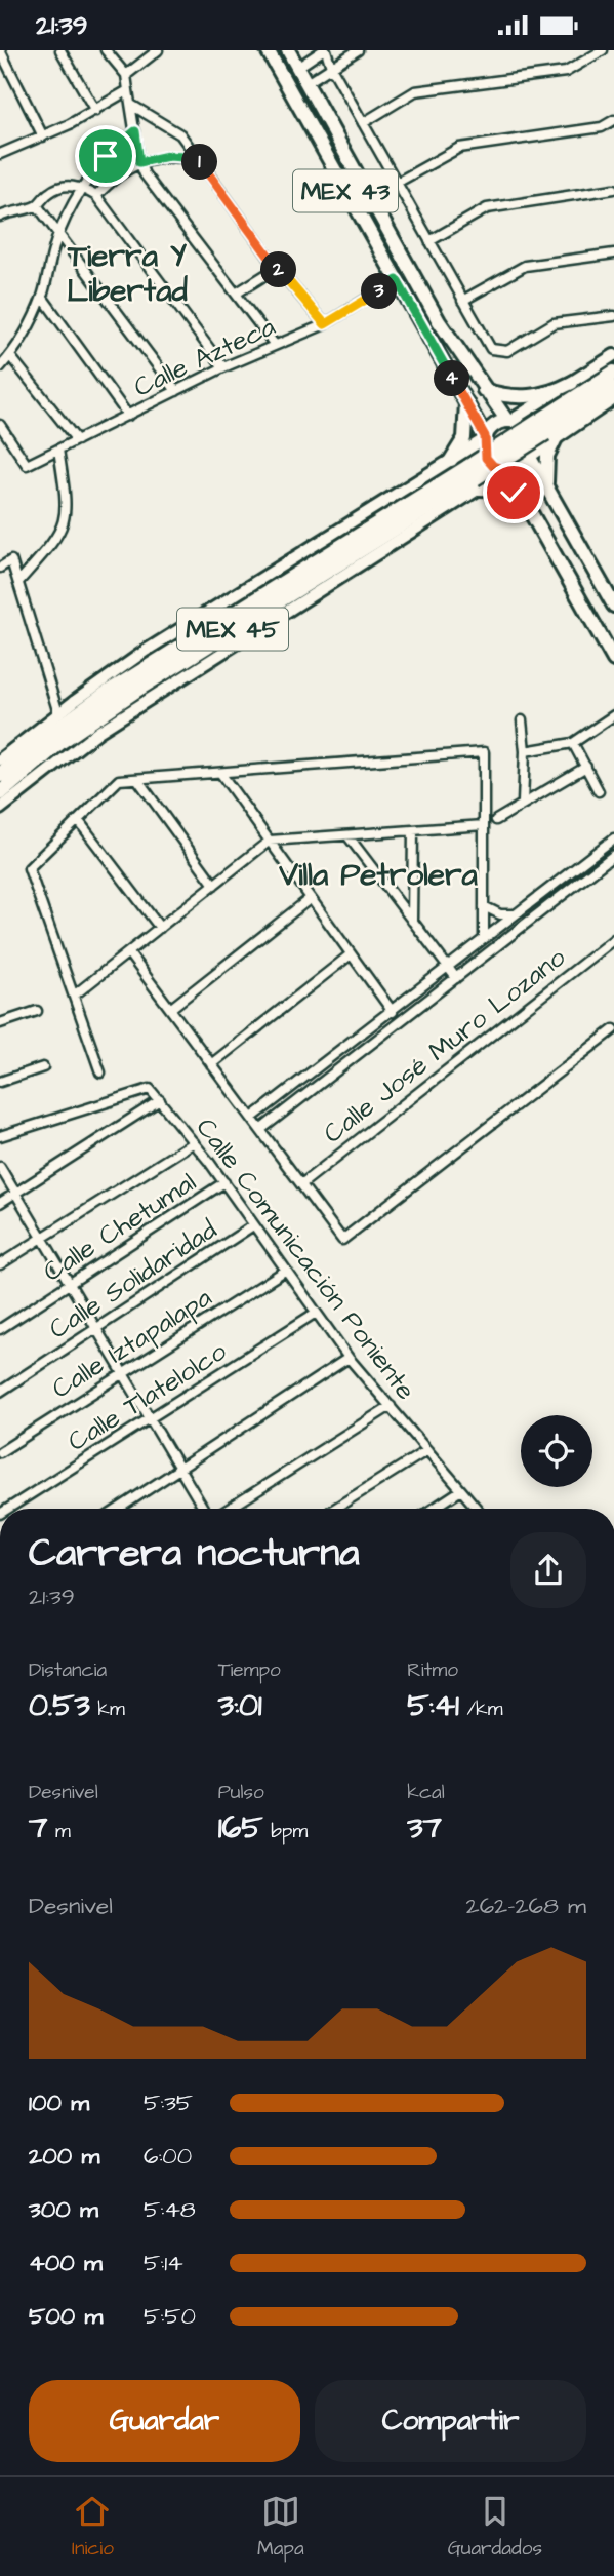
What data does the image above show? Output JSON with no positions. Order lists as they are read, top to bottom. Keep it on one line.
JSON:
{"streets":{"highway":["MEX 45"],"main road":["MEX 43"],"street":["Calle Azteca","Calle José Muro Lozano","Calle Chetumal","Calle Comunicación Poniente","Calle Solidaridad","Calle Iztapalapa","Calle Tlatelolco"]},"crossings":[["MEX 43","Calle Azteca"],["Calle Chetumal","Calle Comunicación Poniente"],["Calle Comunicación Poniente","Calle Solidaridad"],["Calle Comunicación Poniente","Calle Iztapalapa"],["Calle Comunicación Poniente","Calle Tlatelolco"]],"districts":["Tierra Y Libertad","Villa Petrolera"],"page":{"status":"21:39","pins":["1","2","3","4"],"heading":["Carrera nocturna","21:39"],"stats":[["Distancia","0.53 km"],["Tiempo","3:01"],["Ritmo","5:41 /km"],["Desnivel","7 m"],["Pulso","165 bpm"],["kcal","37"]],"chart":["Desnivel","262–268 m"],"list":[{"name":"100 m","note":"5:35"},{"name":"200 m","note":"6:00"},{"name":"300 m","note":"5:48"},{"name":"400 m","note":"5:14"},{"name":"500 m","note":"5:50"}],"buttons":["Guardar","Compartir"],"tabs":["Inicio","Mapa","Guardados"]}}
